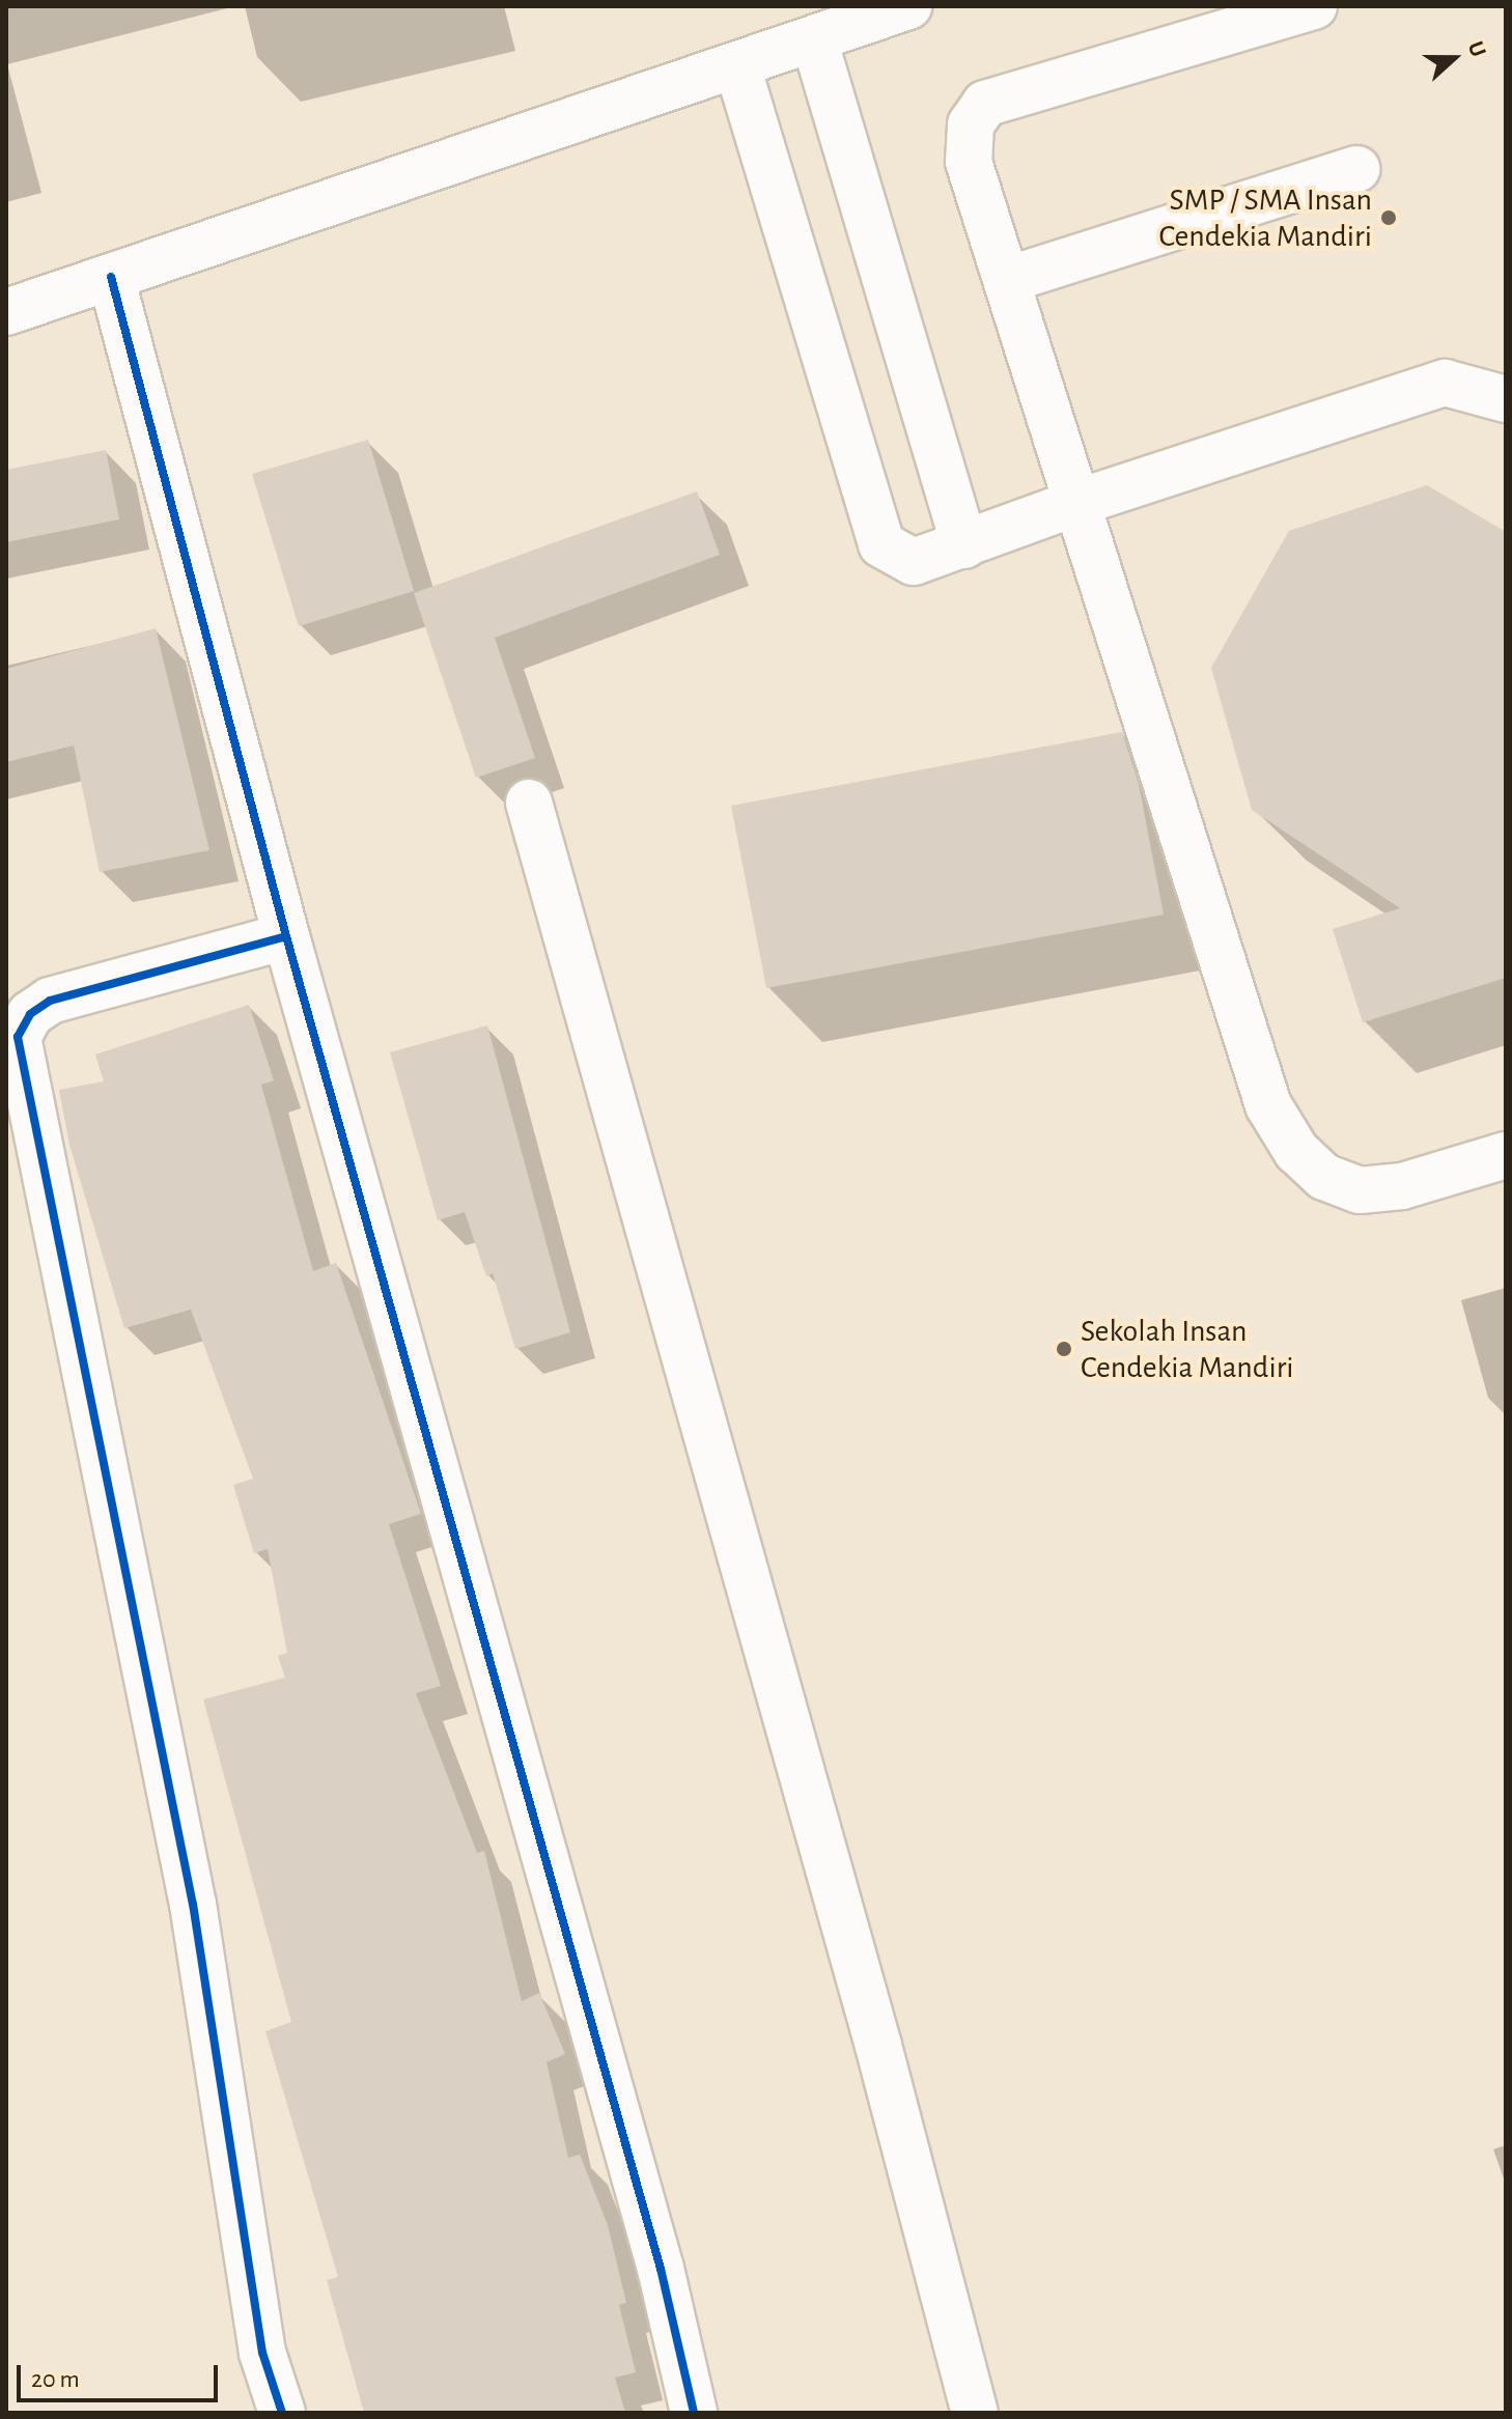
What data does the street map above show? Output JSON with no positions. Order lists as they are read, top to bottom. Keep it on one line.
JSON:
{"places":["SMP / SMA Insan Cendekia Mandiri","Sekolah Insan Cendekia Mandiri"],"scale_bar":"20 m","north":"right"}
